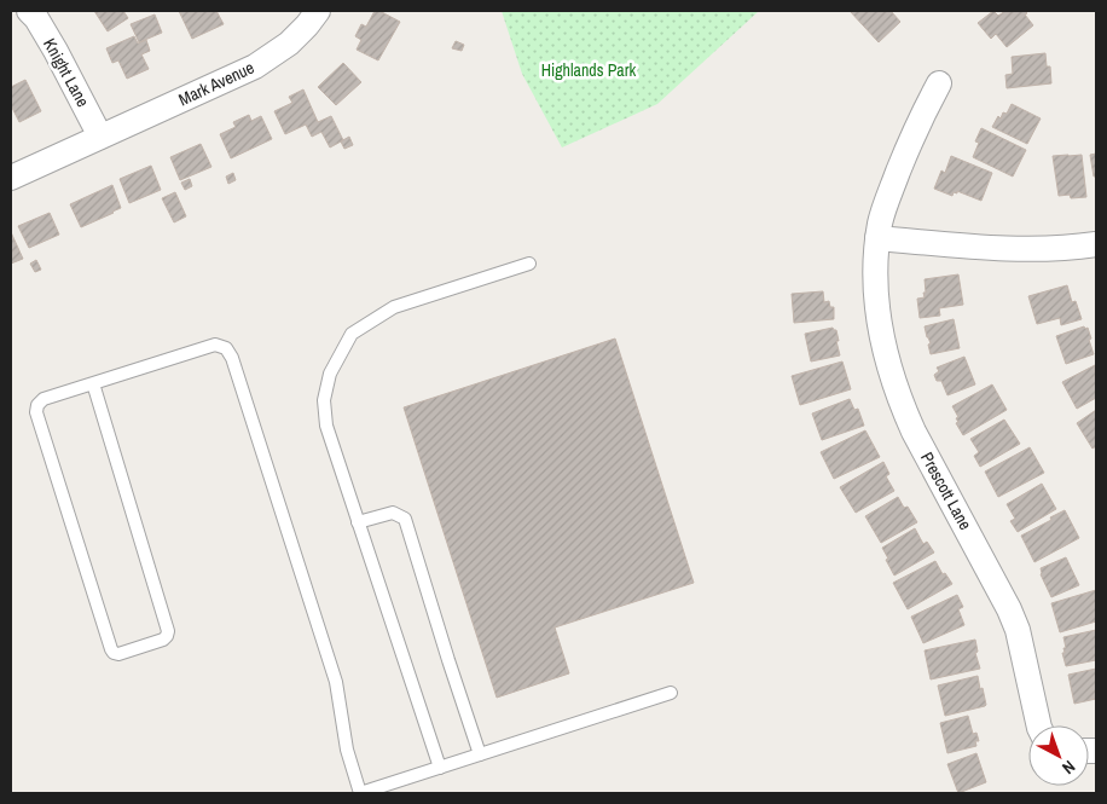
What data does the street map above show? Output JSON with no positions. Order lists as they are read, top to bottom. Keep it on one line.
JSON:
{"streets":{"street":["Knight Lane","Mark Avenue","Prescott Lane"]},"crossings":[["Knight Lane","Mark Avenue"]],"parks":["Highlands Park"],"north":"bottom right"}
